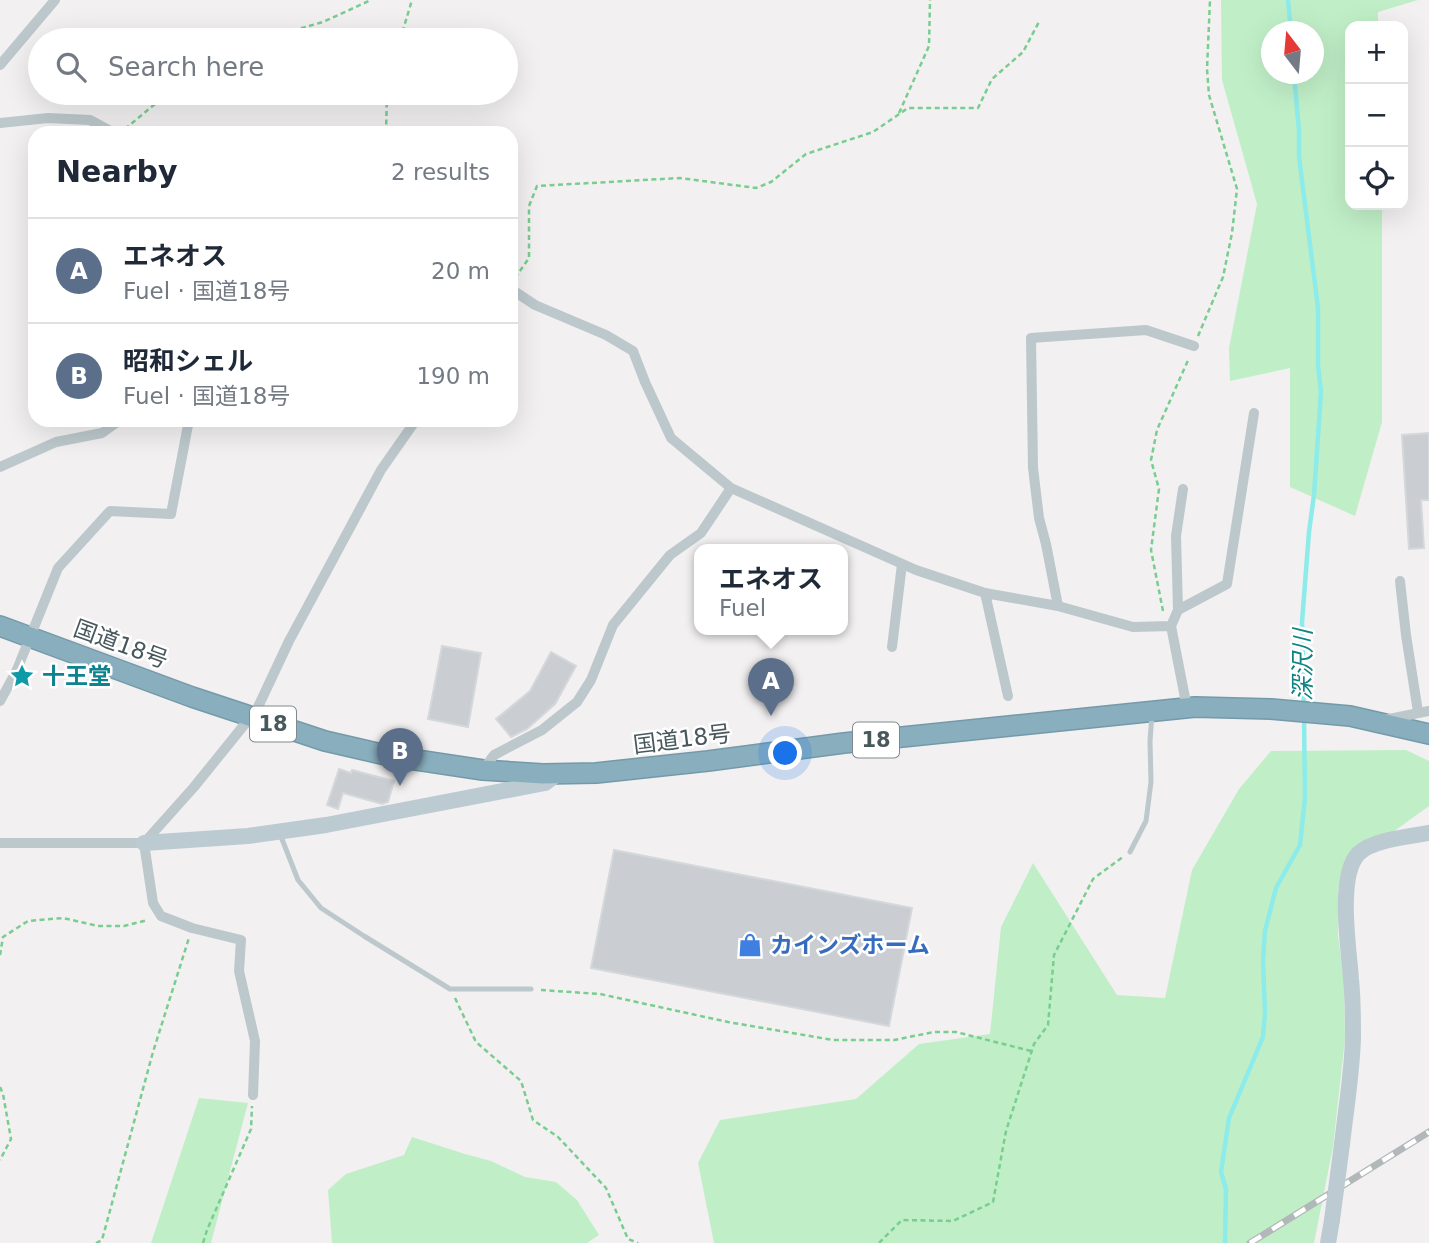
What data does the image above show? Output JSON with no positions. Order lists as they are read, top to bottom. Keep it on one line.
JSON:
{"streets":{"highway":["国道18号","18"]},"water":["深沢川"],"places":{"place":["十王堂"],"shop":["カインズホーム"]},"north":"top","page":{"map_buttons":["+","−"],"search":"Search here","heading":["Nearby","2 results"],"list":[{"mark":"A","name":"エネオス","note":"Fuel · 国道18号","value":"20 m"},{"mark":"B","name":"昭和シェル","note":"Fuel · 国道18号","value":"190 m"}],"popup":["エネオス","Fuel"],"pins":["A","B"]}}
